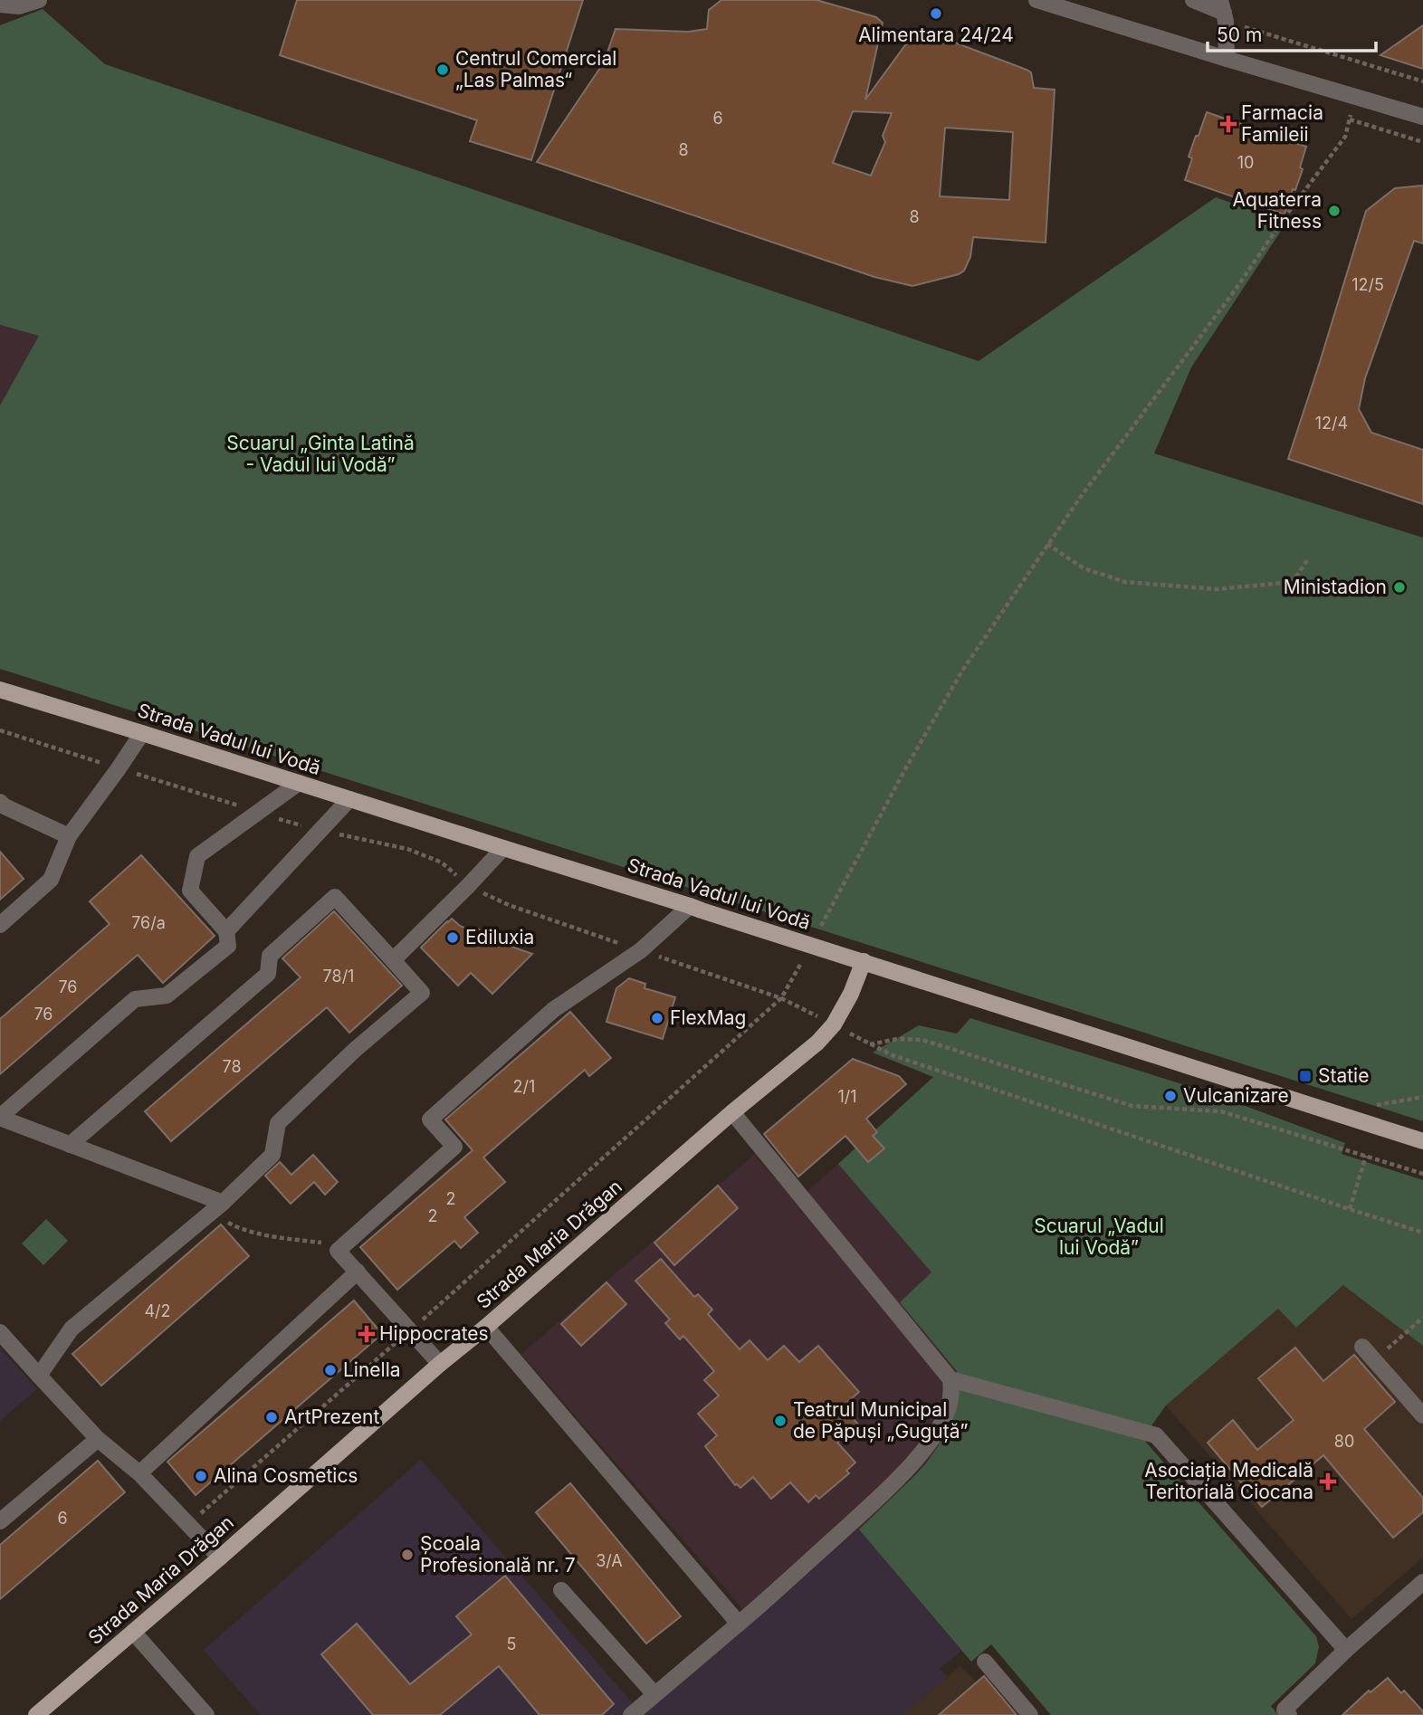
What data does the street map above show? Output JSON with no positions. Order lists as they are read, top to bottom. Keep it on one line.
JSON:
{"streets":{"main road":["Strada Vadul lui Vodă","Strada Maria Drăgan"]},"crossings":[["Strada Vadul lui Vodă","Strada Maria Drăgan"]],"parks":["Scuarul „Ginta Latină - Vadul lui Vodă”","Scuarul „Vadul lui Vodă”"],"places":{"other":["Alimentara 24/24","Centrul Comercial „Las Palmas“","Aquaterra Fitness","Ministadion","Ediluxia","FlexMag","Vulcanizare","Linella","ArtPrezent","Teatrul Municipal de Păpuși „Guguță”","Alina Cosmetics","Școala Profesională nr. 7"],"health":["Farmacia Famileii","Hippocrates","Asociația Medicală Teritorială Ciocana"],"transit":["Statie"]},"house_numbers":["6","8","10","8","12/5","12/4","76/a","78/1","76","76","78","2/1","1/1","2","2","4/2","80","6","3/A","5"],"scale_bar":"50 m"}
